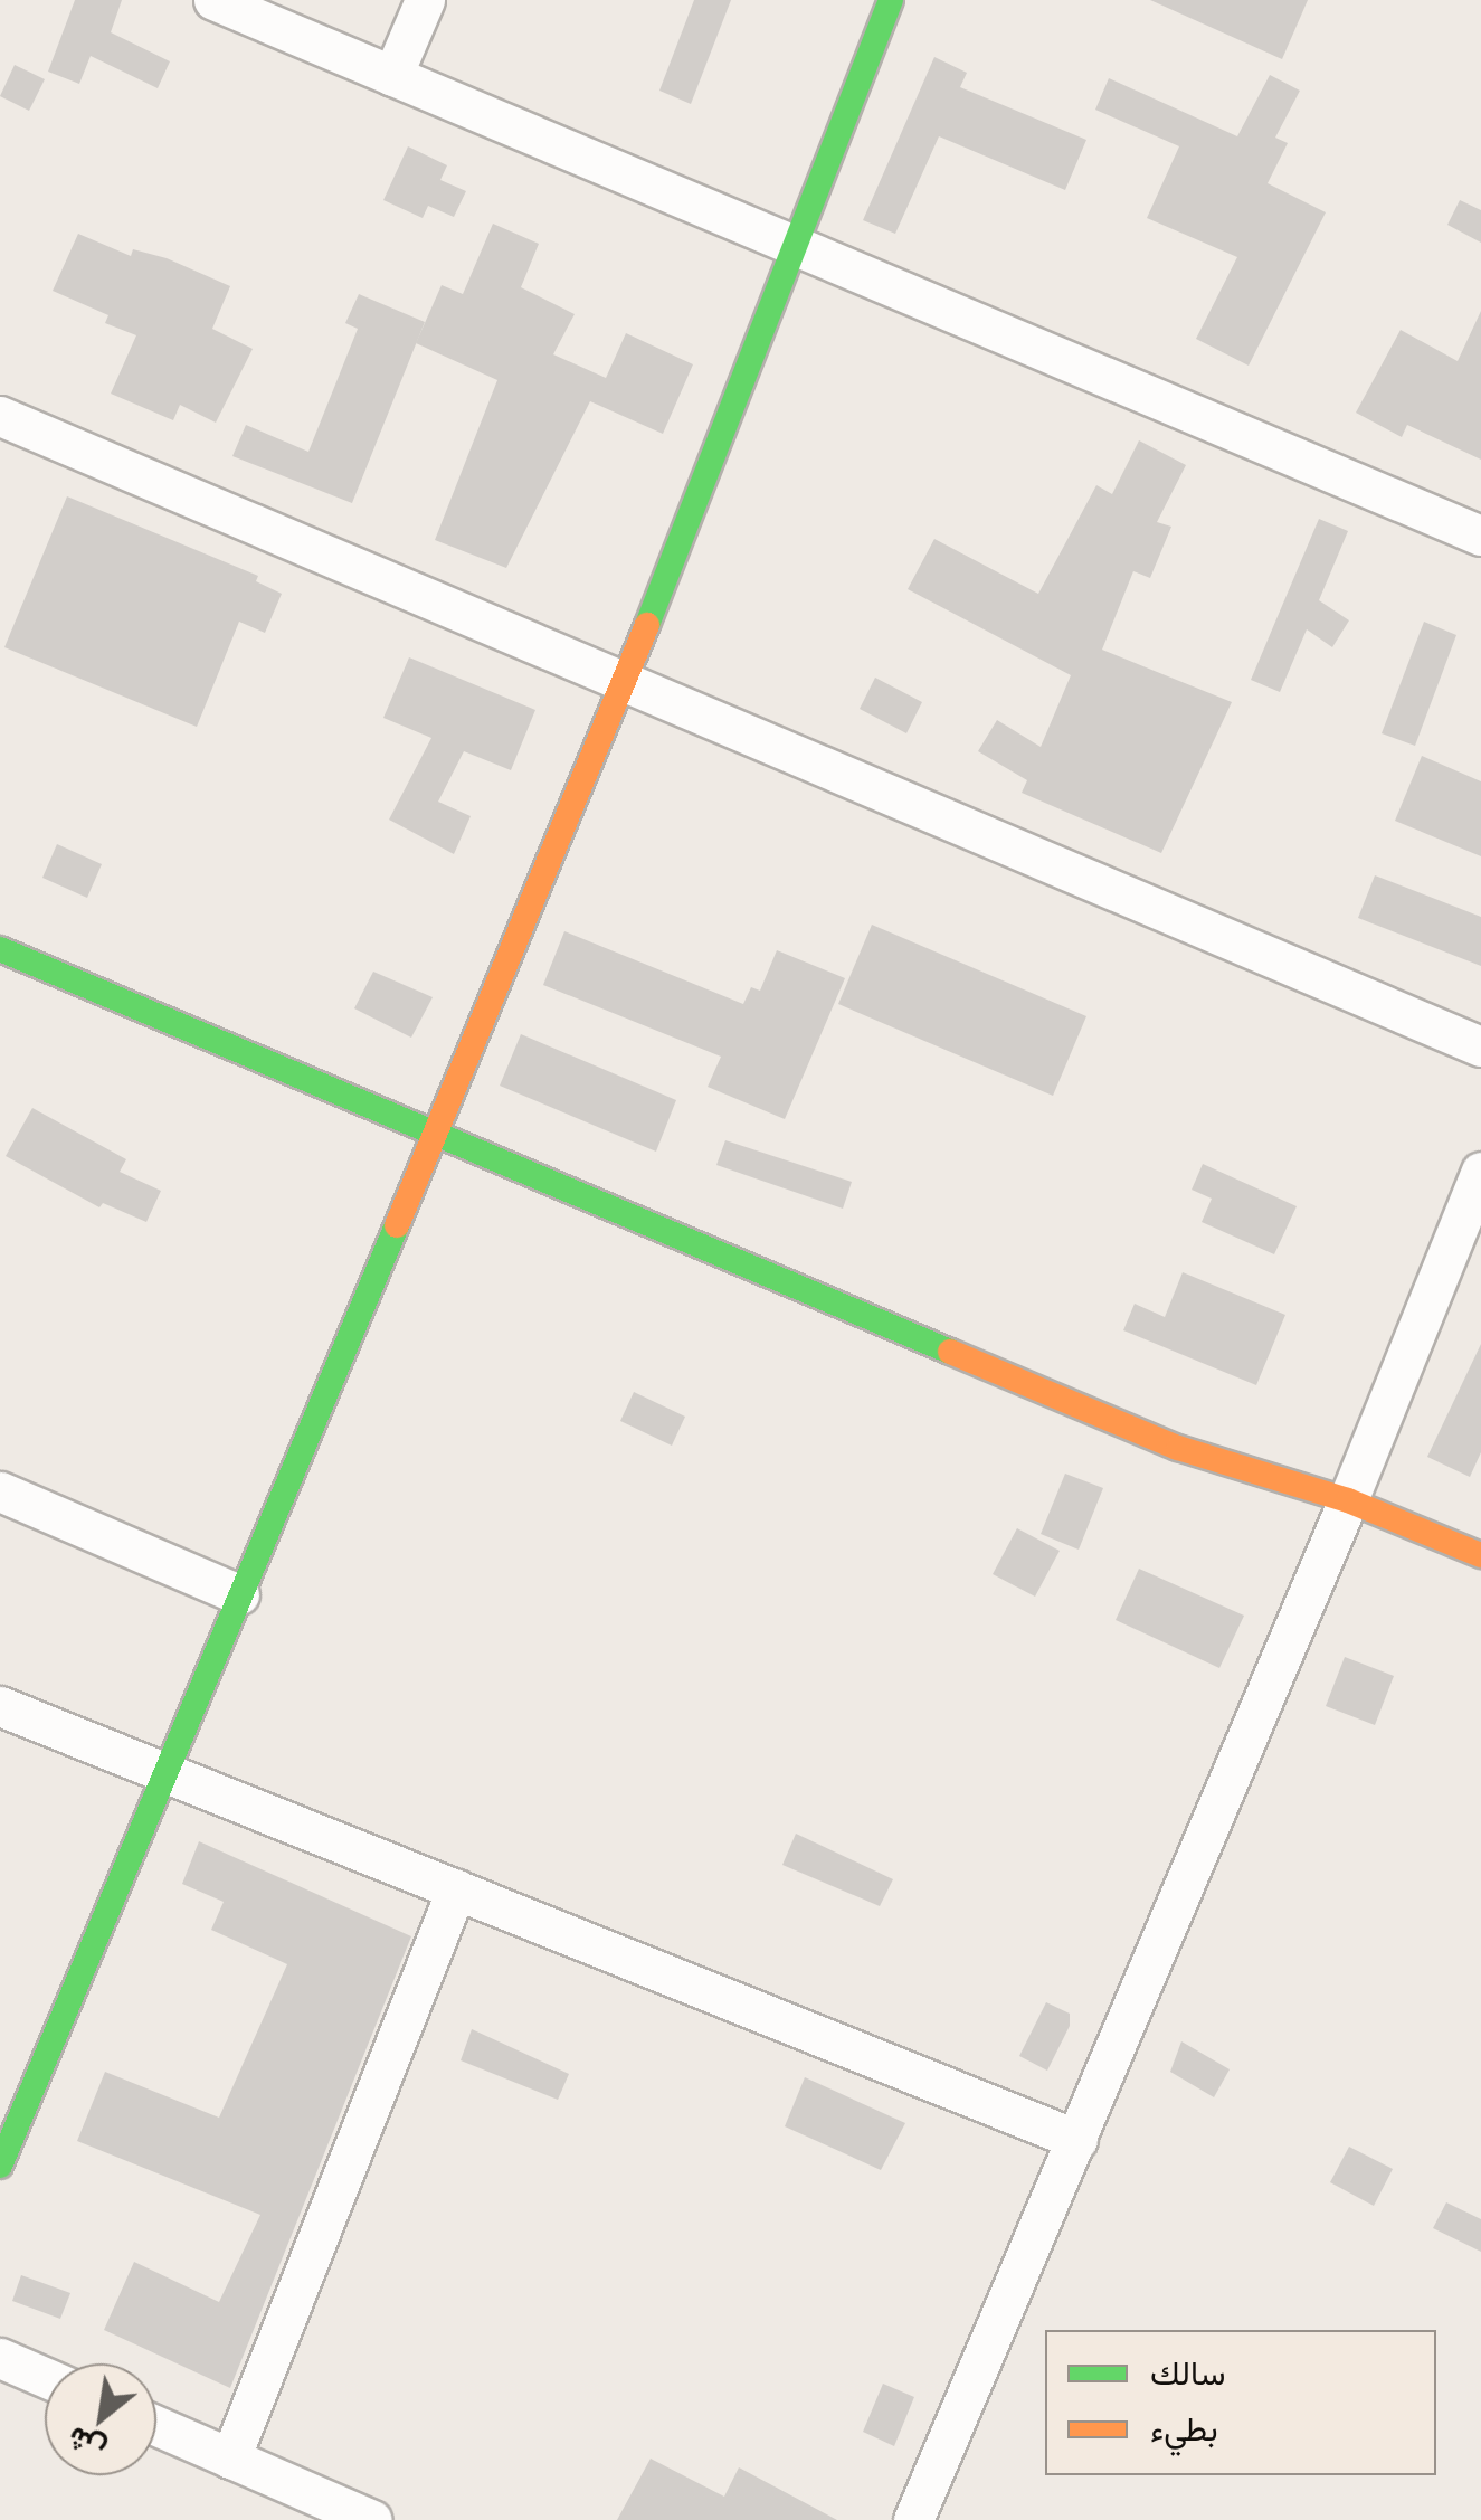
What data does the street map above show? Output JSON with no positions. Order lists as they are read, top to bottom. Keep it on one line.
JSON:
{"legend":["سالك","بطيء"],"north":"bottom left"}
